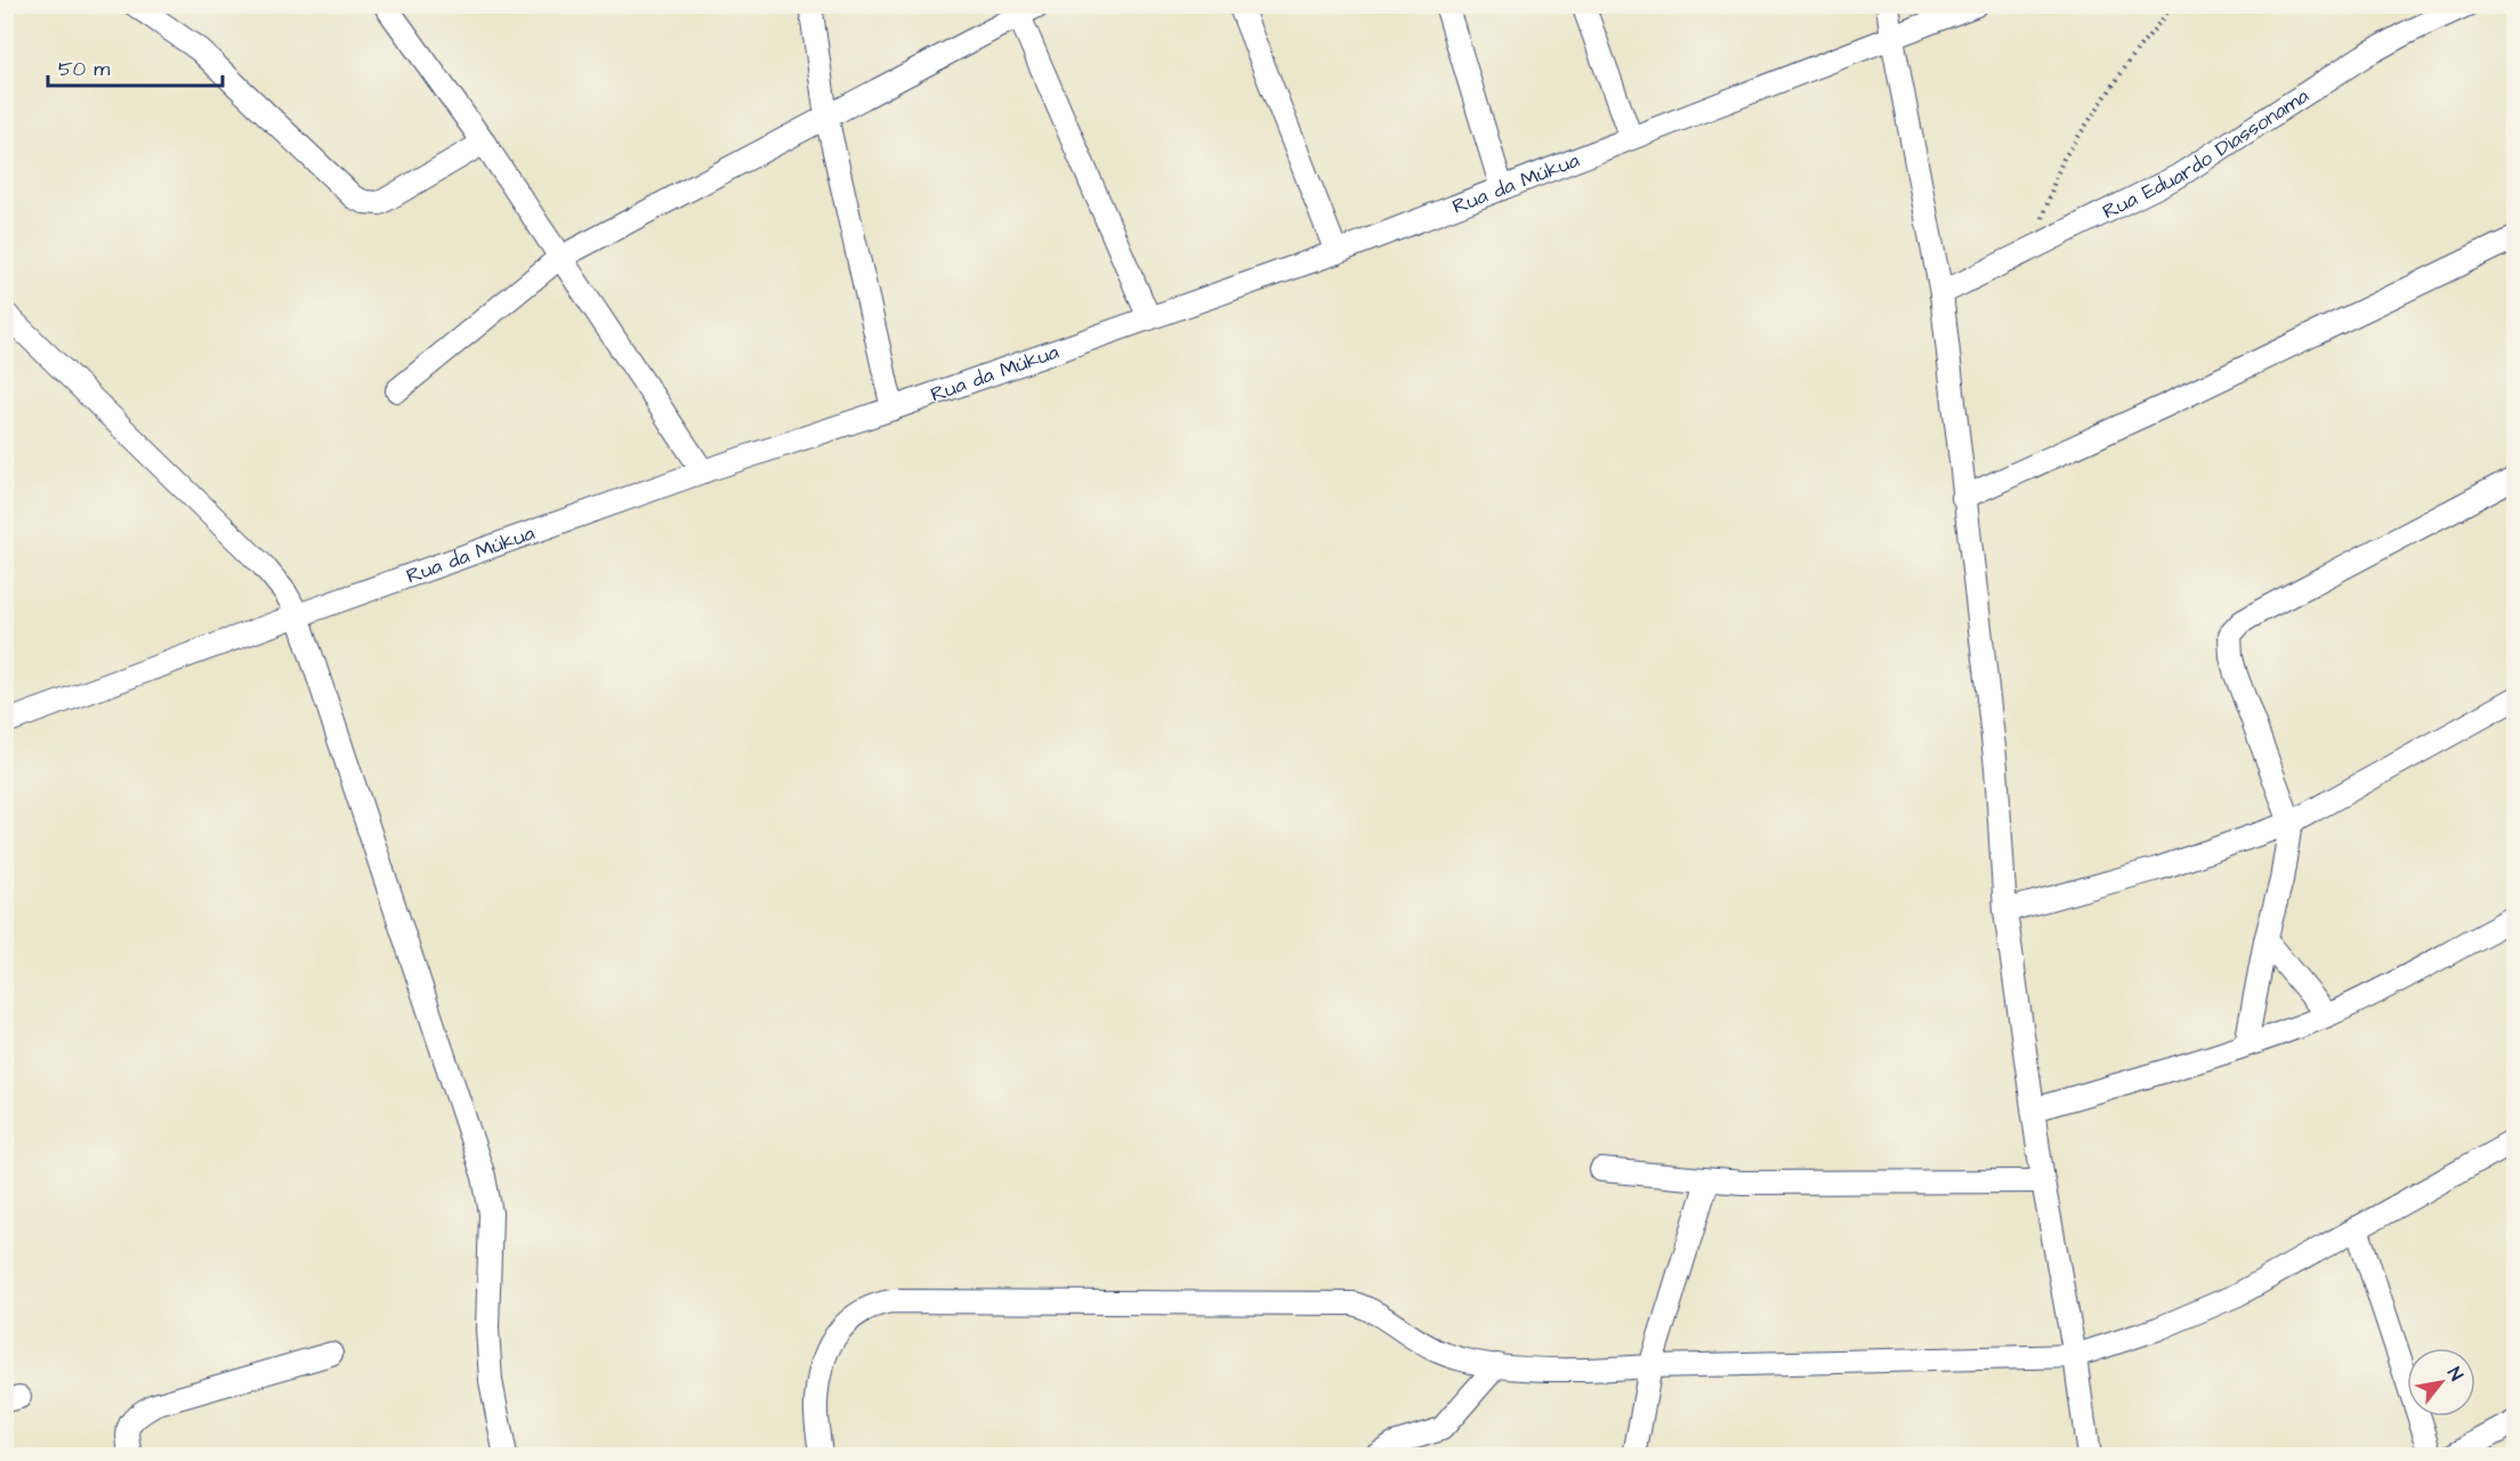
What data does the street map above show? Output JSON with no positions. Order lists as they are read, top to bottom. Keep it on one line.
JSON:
{"streets":{"street":["Rua Eduardo Diassonama","Rua da Múkua"]},"scale_bar":"50 m","north":"top right"}
